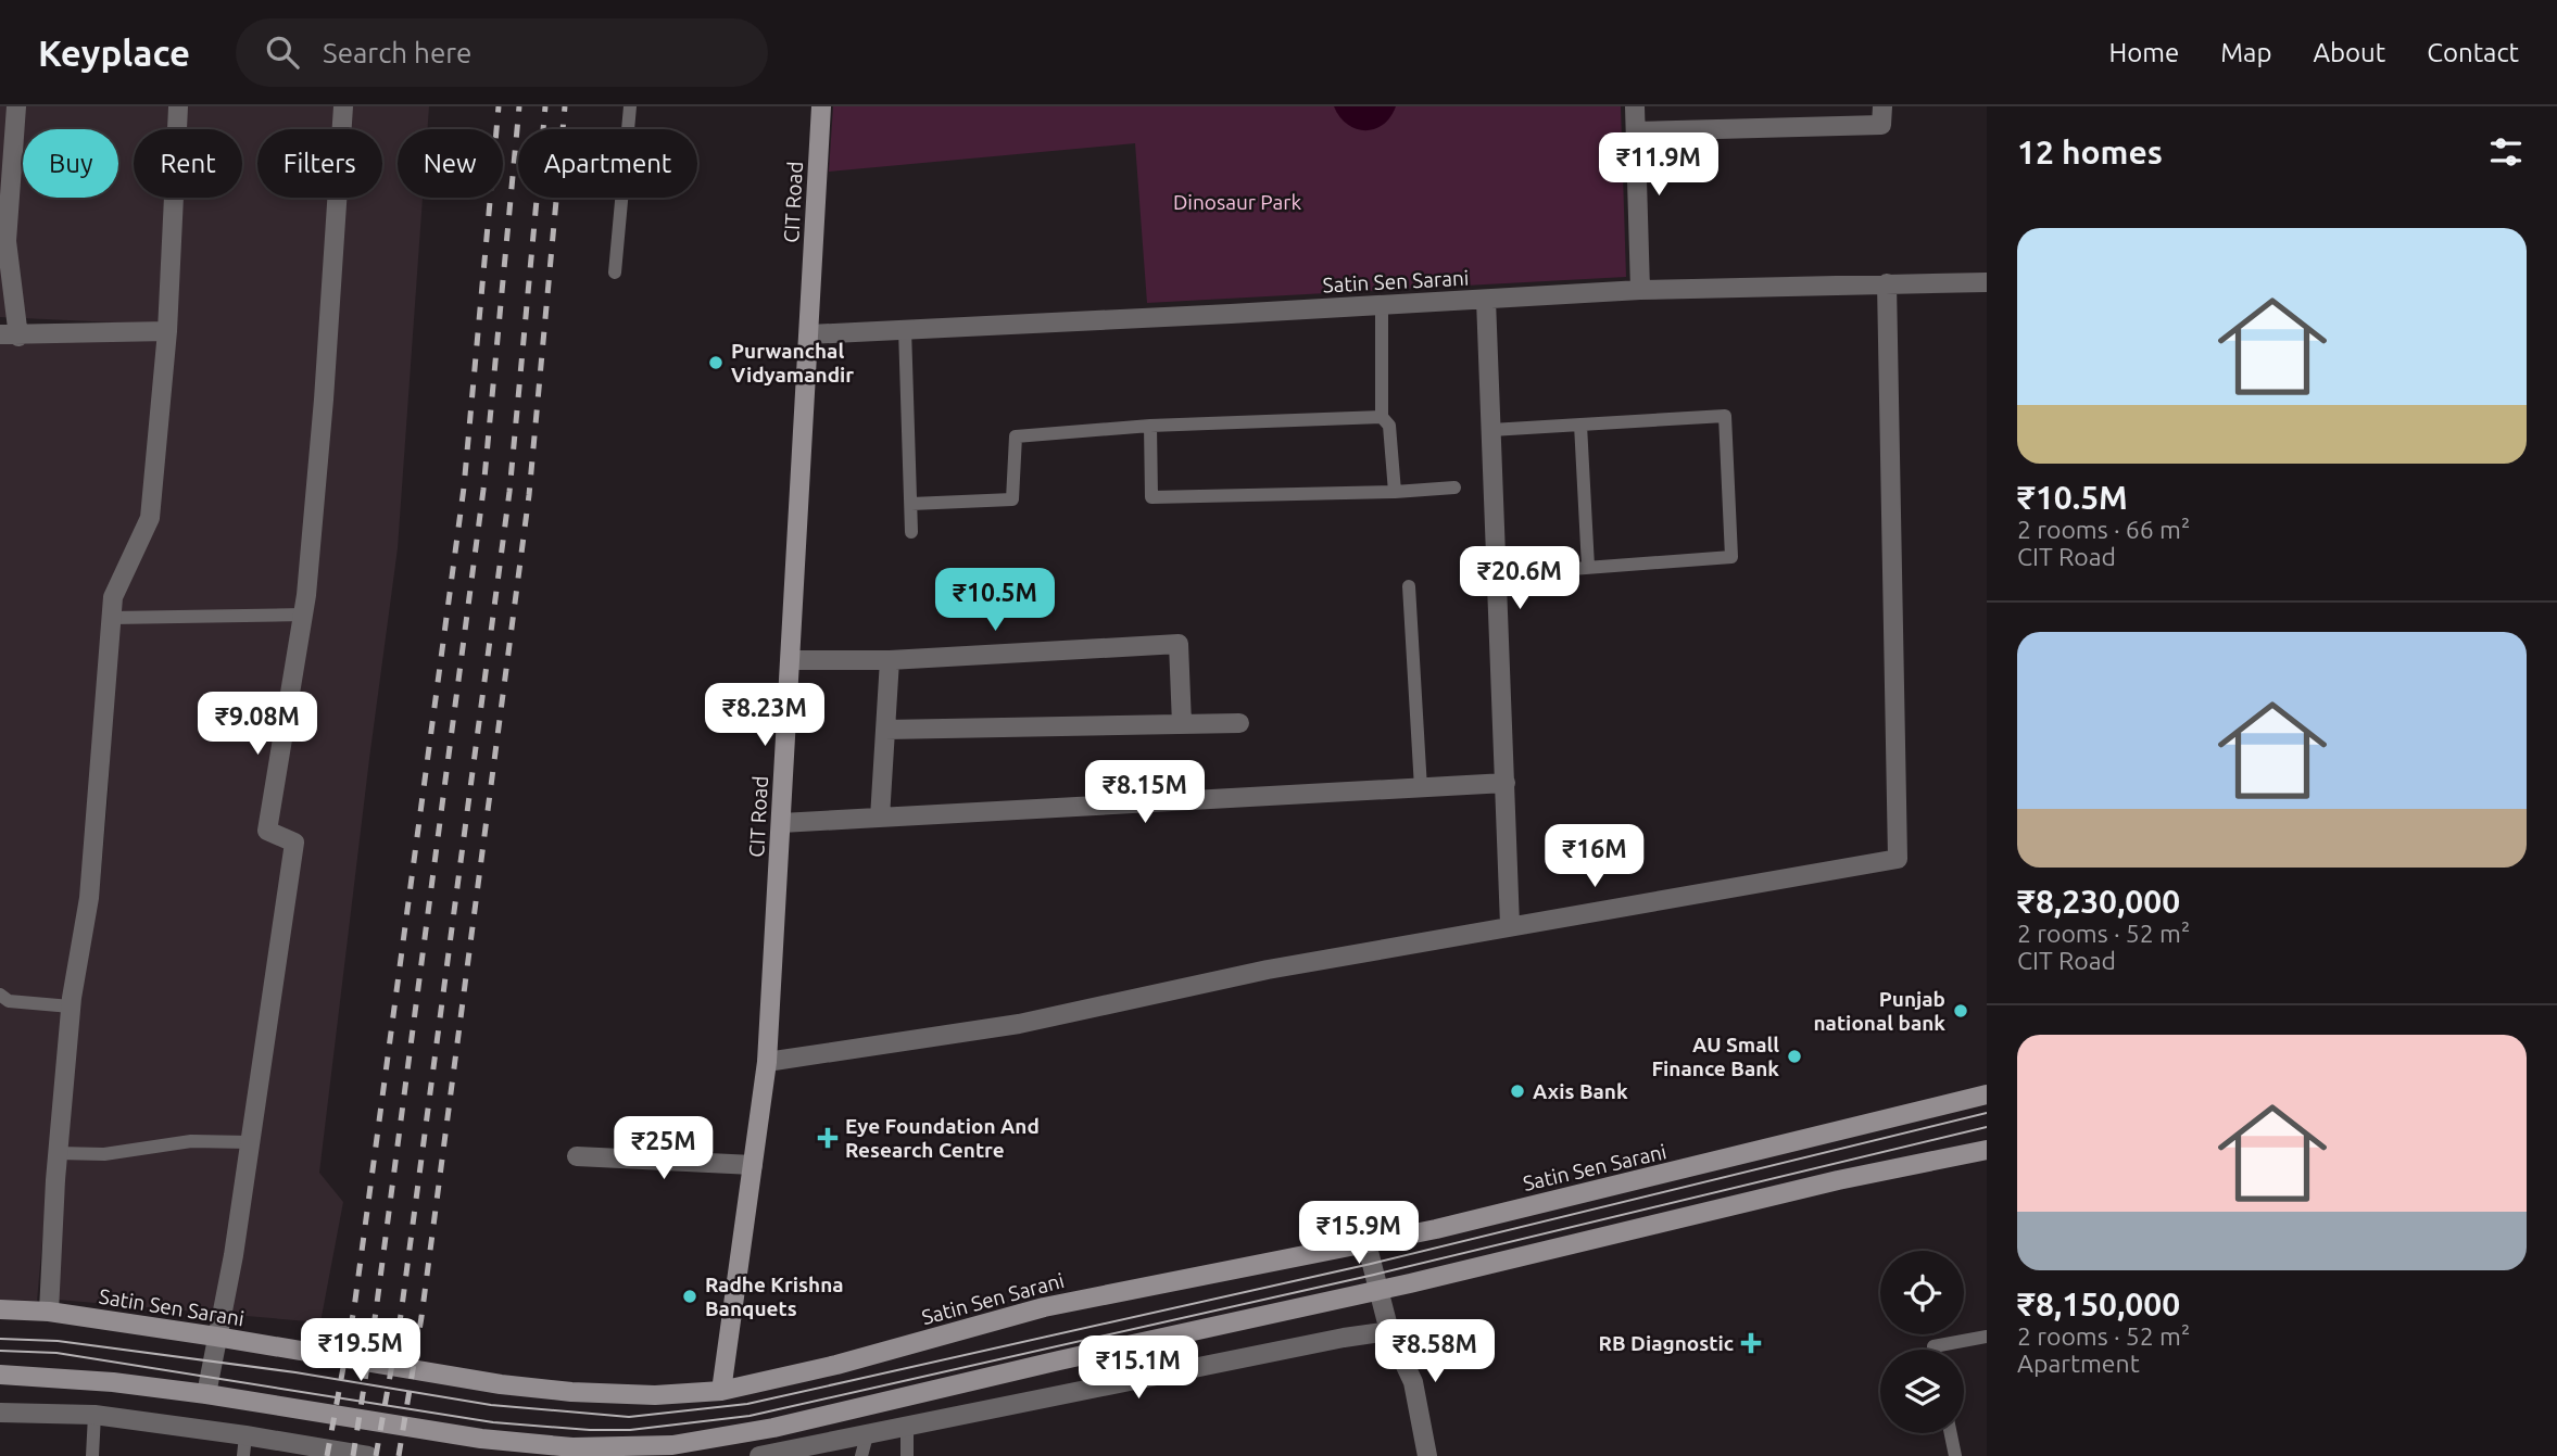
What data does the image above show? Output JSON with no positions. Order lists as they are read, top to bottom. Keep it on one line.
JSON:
{"streets":{"main road":["CIT Road","Satin Sen Sarani"]},"crossings":[["CIT Road","Satin Sen Sarani"]],"parks":["Dinosaur Park"],"places":{"other":["Purwanchal Vidyamandir","Punjab national bank","AU Small Finance Bank","Axis Bank","Radhe Krishna Banquets"],"health":["Eye Foundation And Research Centre","RB Diagnostic"]},"page":{"header":"Keyplace","search":"Search here","nav":["Home","Map","About","Contact"],"heading":"12 homes","chip":["Buy","Rent","Filters","New","Apartment"],"price":["₹11.9M","₹20.6M","₹10.5M","₹8.23M","₹9.08M","₹8.15M","₹16M","₹25M","₹15.9M","₹19.5M","₹8.58M","₹15.1M"],"list":[{"name":"₹10.5M","note":"2 rooms · 66 m² · CIT Road"},{"name":"₹8,230,000","note":"2 rooms · 52 m² · CIT Road"},{"name":"₹8,150,000","note":"2 rooms · 52 m² · Apartment"}]}}
